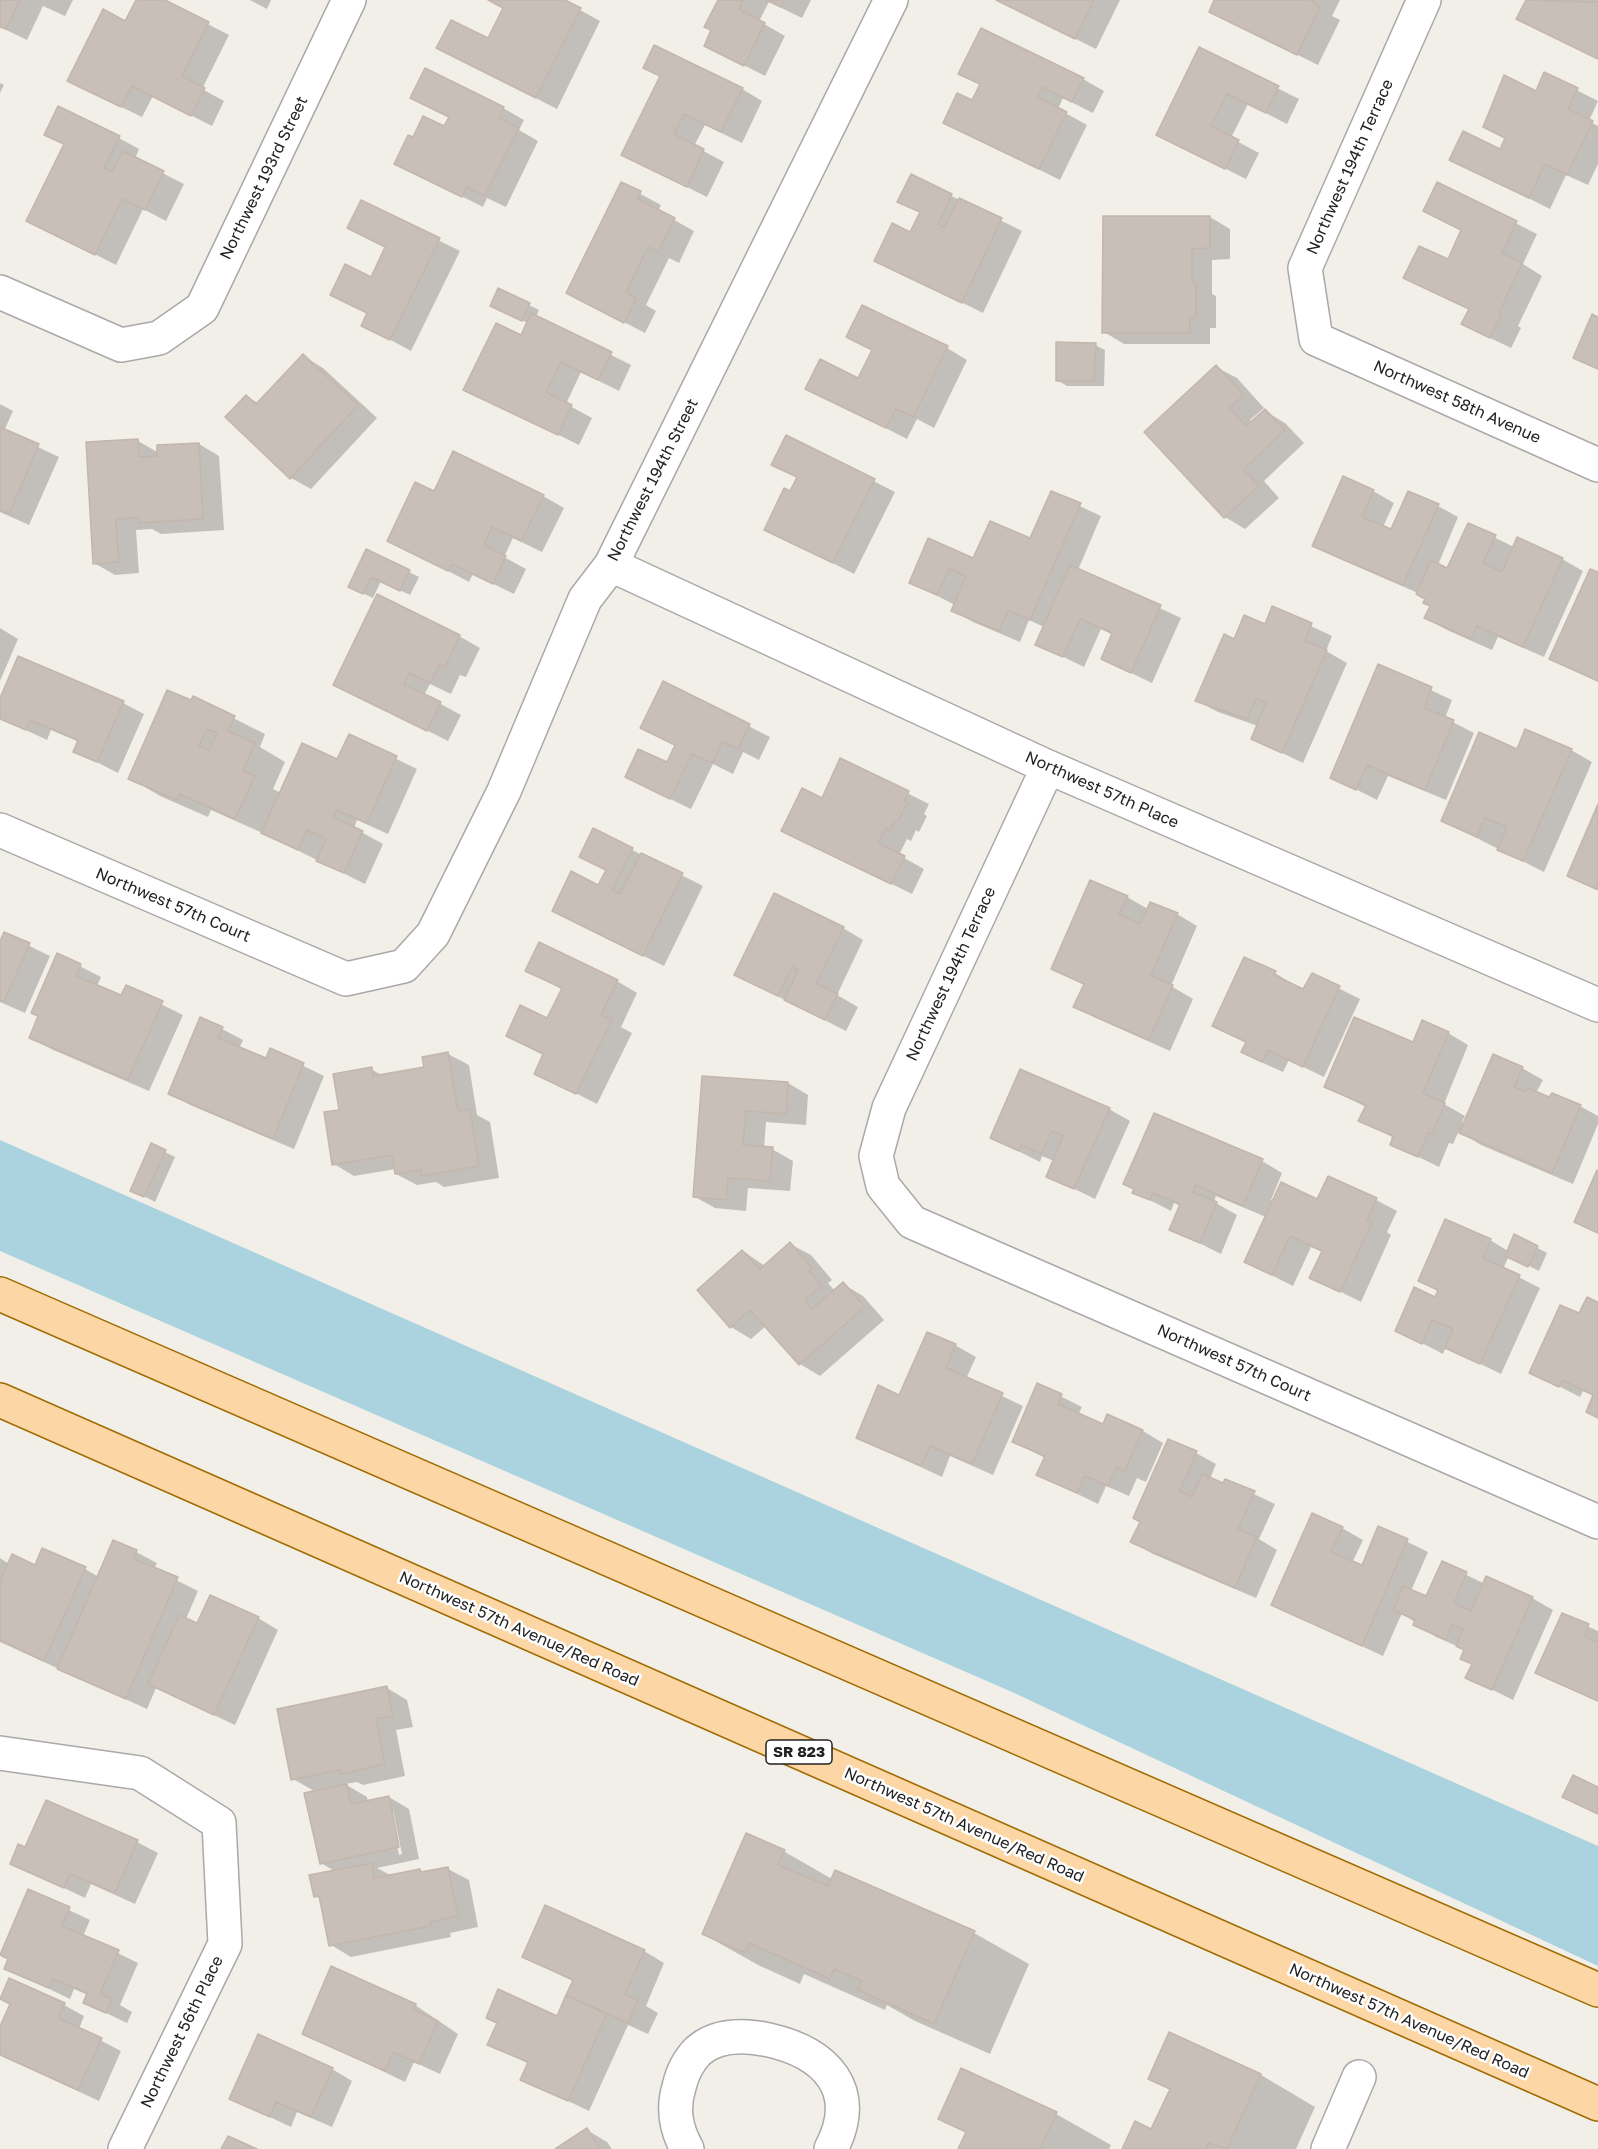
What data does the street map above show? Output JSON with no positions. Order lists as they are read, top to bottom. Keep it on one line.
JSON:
{"streets":{"main road":["Northwest 57th Avenue/Red Road","SR 823"],"street":["Northwest 194th Terrace","Northwest 193rd Street","Northwest 58th Avenue","Northwest 194th Street","Northwest 57th Place","Northwest 57th Court","Northwest 56th Place"]},"crossings":[["Northwest 194th Terrace","Northwest 58th Avenue"],["Northwest 194th Terrace","Northwest 57th Place"],["Northwest 194th Terrace","Northwest 57th Court"],["Northwest 194th Street","Northwest 57th Place"],["Northwest 194th Street","Northwest 57th Court"]]}
